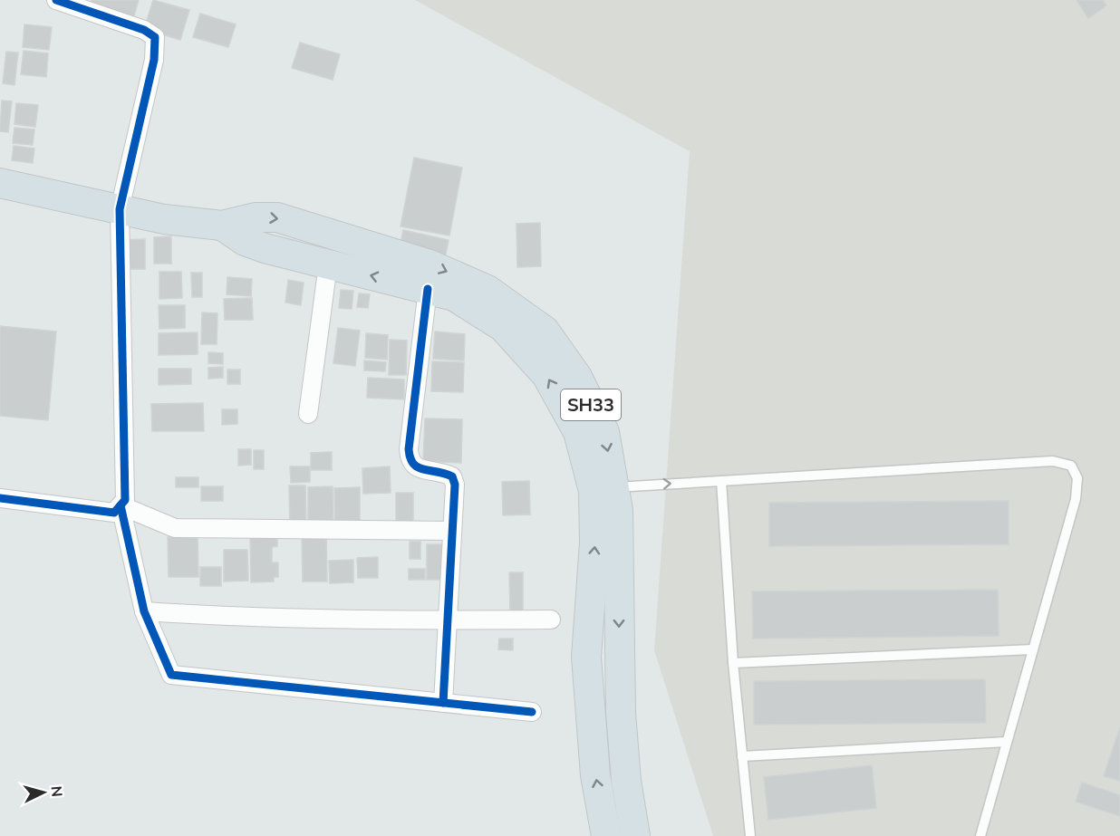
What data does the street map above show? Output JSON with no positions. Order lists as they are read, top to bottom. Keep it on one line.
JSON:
{"streets":{"main road":["SH33"]},"north":"right"}
